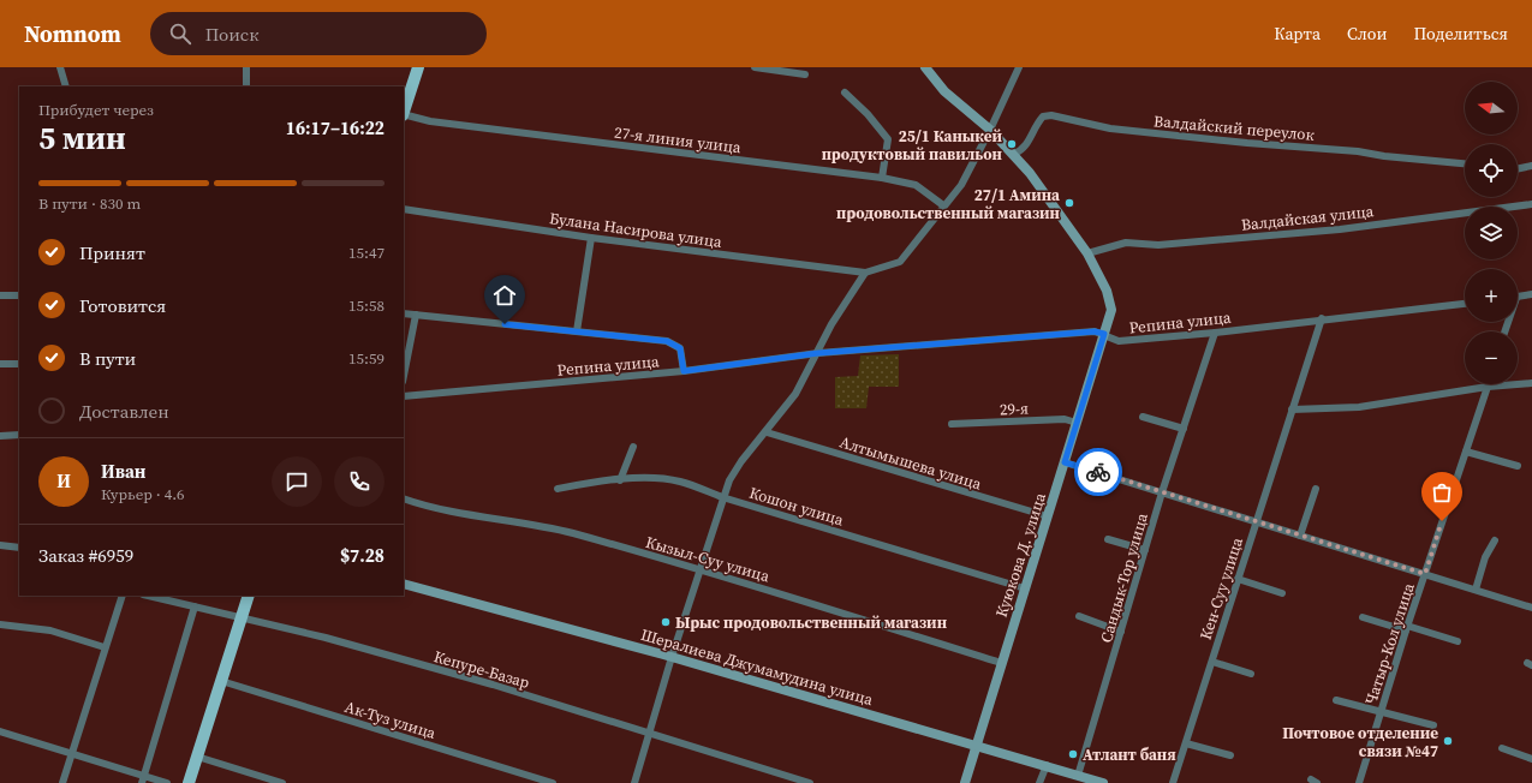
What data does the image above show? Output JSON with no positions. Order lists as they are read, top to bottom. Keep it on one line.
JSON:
{"streets":{"street":["Валдайский переулок","27-я линия улица","Валдайская улица","Булана Насирова улица","Репина улица","29-я","Алтымышева улица","Кошон улица","Куюкова Д. улица","Кызыл-Суу улица","Сандык-Тор улица","Кен-Суу улица","Чатыр-Кол улица","Шералиева Джумамудина улица","Кепуре-Базар","Ак-Туз улица"]},"crossings":[["Репина улица","Куюкова Д. улица"],["Репина улица","Сандык-Тор улица"],["Репина улица","Кен-Суу улица"],["29-я","Куюкова Д. улица"],["Алтымышева улица","Куюкова Д. улица"],["Кошон улица","Куюкова Д. улица"],["Куюкова Д. улица","Кызыл-Суу улица"],["Куюкова Д. улица","Шералиева Джумамудина улица"],["Сандык-Тор улица","Шералиева Джумамудина улица"]],"places":["25/1 Каныкей продуктовый павильон","27/1 Амина продовольственный магазин","Ырыс продовольственный магазин","Почтовое отделение связи №47","Атлант баня"],"north":"left","page":{"header":"Nomnom","search":"Поиск","nav":["Карта","Слои","Поделиться"],"map_buttons":["+","−"],"heading":["5 мин","Прибудет через","16:17–16:22"],"panel":["Иван","Курьер · 4.6","Заказ #6959","$7.28"],"bar":"В пути · 830 m","list":[["Принят","15:47"],["Готовится","15:58"],["В пути","15:59"],"Доставлен"],"round":"И"}}
